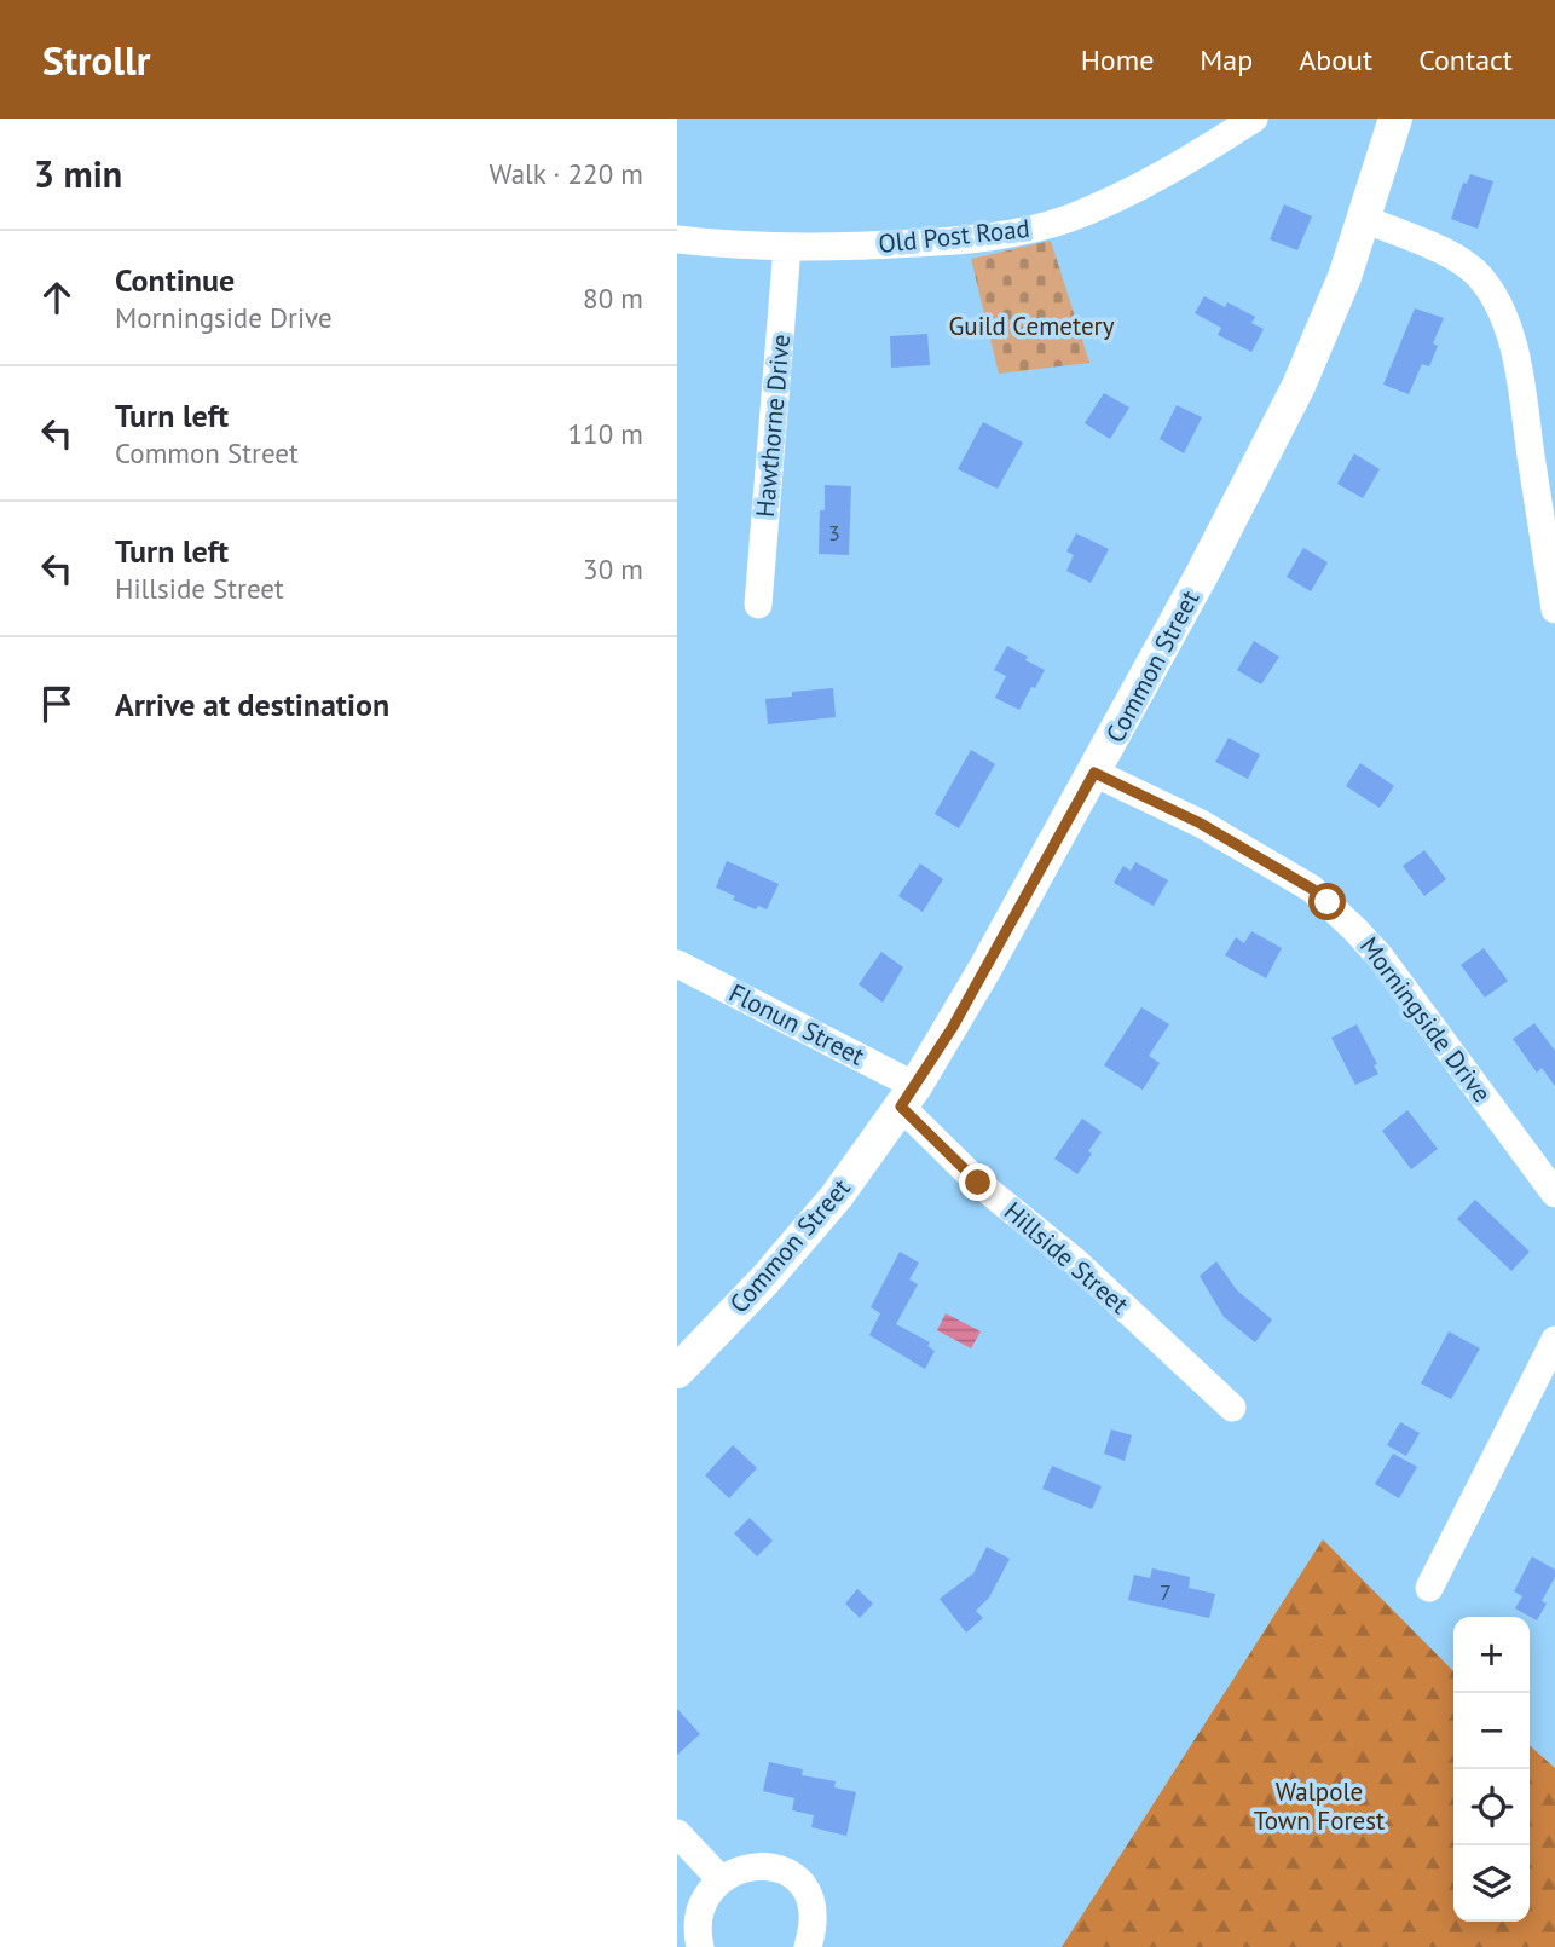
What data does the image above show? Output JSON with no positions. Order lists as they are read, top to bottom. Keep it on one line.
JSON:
{"streets":{"main road":["Common Street"],"street":["Old Post Road","Hawthorne Drive","Morningside Drive","Flonun Street","Hillside Street"]},"crossings":[["Old Post Road","Hawthorne Drive"],["Common Street","Morningside Drive"],["Common Street","Flonun Street"],["Common Street","Hillside Street"],["Flonun Street","Hillside Street"]],"parks":["Guild Cemetery","Walpole Town Forest"],"house_numbers":["3","7"],"page":{"header":"Strollr","nav":["Home","Map","About","Contact"],"heading":["3 min","Walk · 220 m"],"list":[["Continue","Morningside Drive","80 m"],["Turn left","Common Street","110 m"],["Turn left","Hillside Street","30 m"],"Arrive at destination"],"map_buttons":["+","−"]}}
